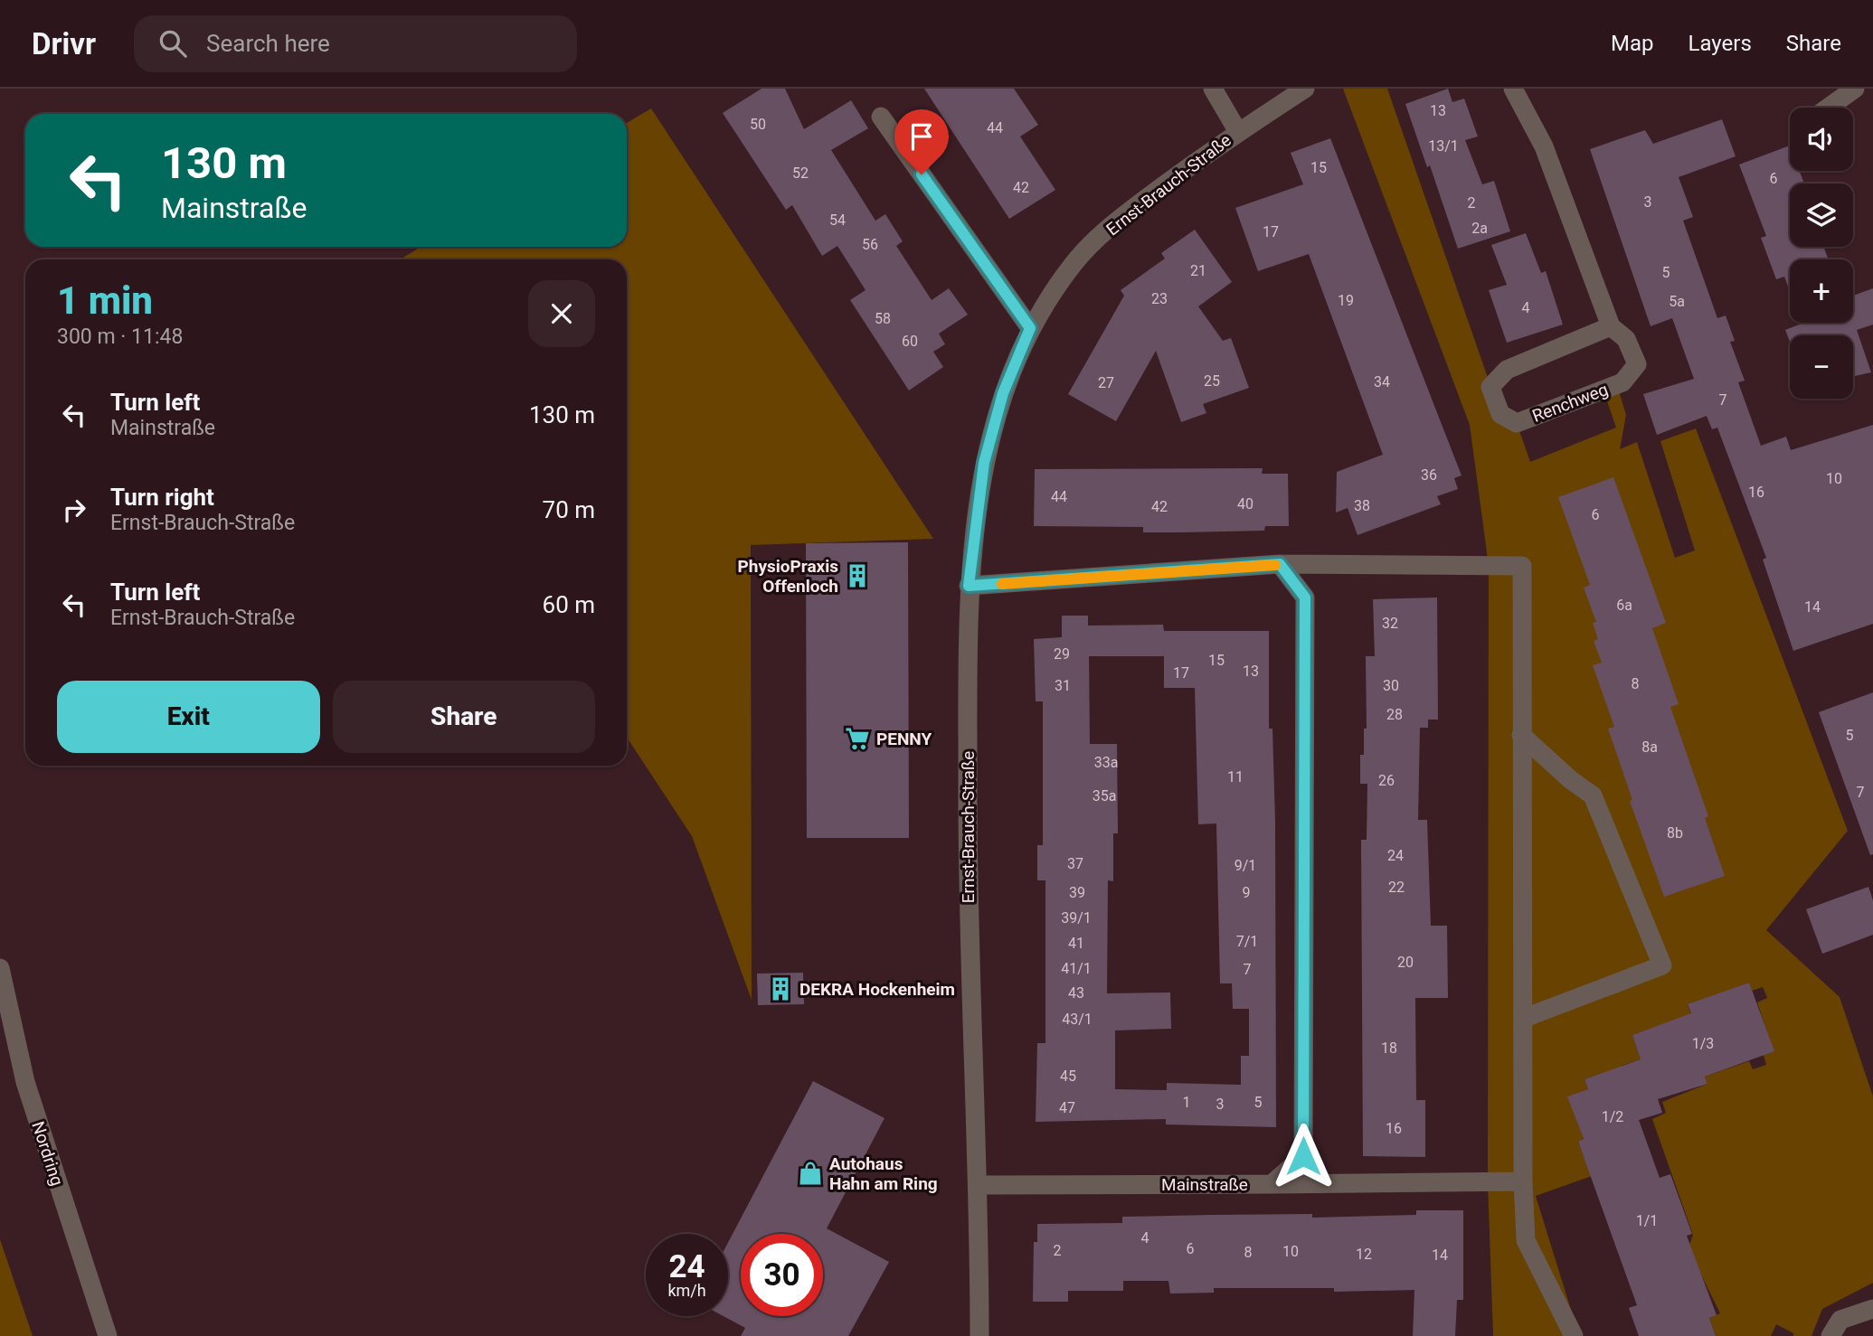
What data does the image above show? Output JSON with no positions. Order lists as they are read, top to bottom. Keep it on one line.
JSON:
{"streets":{"street":["Ernst-Brauch-Straße","Renchweg","Nordring","Mainstraße"]},"crossings":[["Ernst-Brauch-Straße","Mainstraße"]],"places":{"building":["PhysioPraxis Offenloch","DEKRA Hockenheim"],"supermarket":["PENNY"],"shop":["Autohaus Hahn am Ring"]},"house_numbers":["13","50","44","13/1","15","52","6","42","3","2","54","2a","17","56","21","5","23","19","5a","4","58","60","25","34","27","7","36","10","16","44","40","38","42","6","6a","14","32","29","15","13","17","8","31","30","28","5","8a","33a","11","26","7","35a","8b","24","37","9/1","22","39","9","39/1","7/1","41","20","41/1","7","43","43/1","1/3","18","45","1","5","3","47","1/2","16","1/1","4","6","2","10","8","12","14"],"page":{"header":"Drivr","search":"Search here","nav":["Map","Layers","Share"],"map_buttons":["+","−"],"turn":["130 m","Mainstraße"],"heading":["1 min","300 m · 11:48"],"list":[{"name":"Turn left","note":"Mainstraße","value":"130 m"},{"name":"Turn right","note":"Ernst-Brauch-Straße","value":"70 m"},{"name":"Turn left","note":"Ernst-Brauch-Straße","value":"60 m"}],"buttons":["Exit","Share"],"speed":"24 km/h","limit":"30"}}
